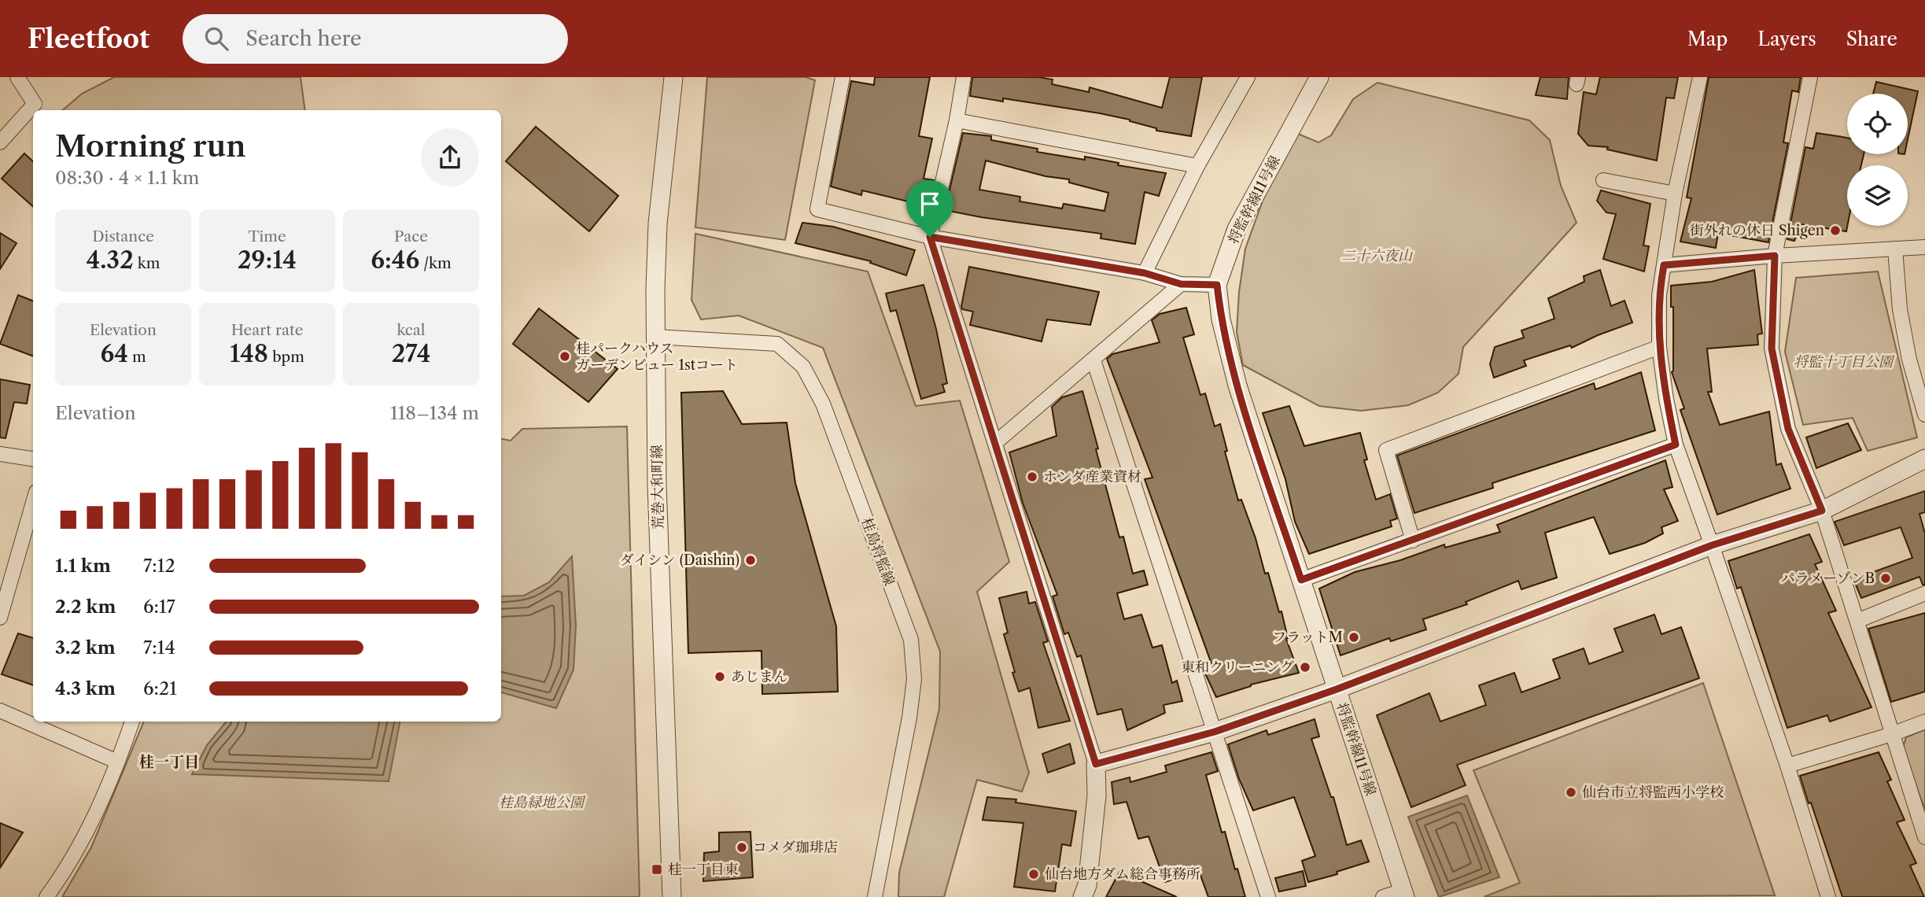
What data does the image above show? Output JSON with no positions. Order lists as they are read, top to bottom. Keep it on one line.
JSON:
{"streets":{"street":["将監幹線11号線","荒巻大和町線","桂島将監線"]},"crossings":[["荒巻大和町線","桂島将監線"]],"districts":["桂一丁目"],"parks":["二十六夜山","将監十丁目公園","桂島緑地公園"],"places":{"other":["街外れの休日 Shigen","桂パークハウス ガーデンビュー 1stコート","ホンダ産業資材","ダイシン (Daishin)","パラメーゾンB","フラットM","東和クリーニング","あじまん","仙台市立将監西小学校","コメダ珈琲店","仙台地方ダム総合事務所"],"transit":["桂一丁目東"]},"page":{"header":"Fleetfoot","search":"Search here","nav":["Map","Layers","Share"],"heading":["Morning run","08:30 · 4 × 1.1 km"],"stats":[["Distance","4.32 km"],["Time","29:14"],["Pace","6:46 /km"],["Elevation","64 m"],["Heart rate","148 bpm"],["kcal","274"]],"chart":["Elevation","118–134 m"],"list":[{"name":"1.1 km","note":"7:12"},{"name":"2.2 km","note":"6:17"},{"name":"3.2 km","note":"7:14"},{"name":"4.3 km","note":"6:21"}]}}
